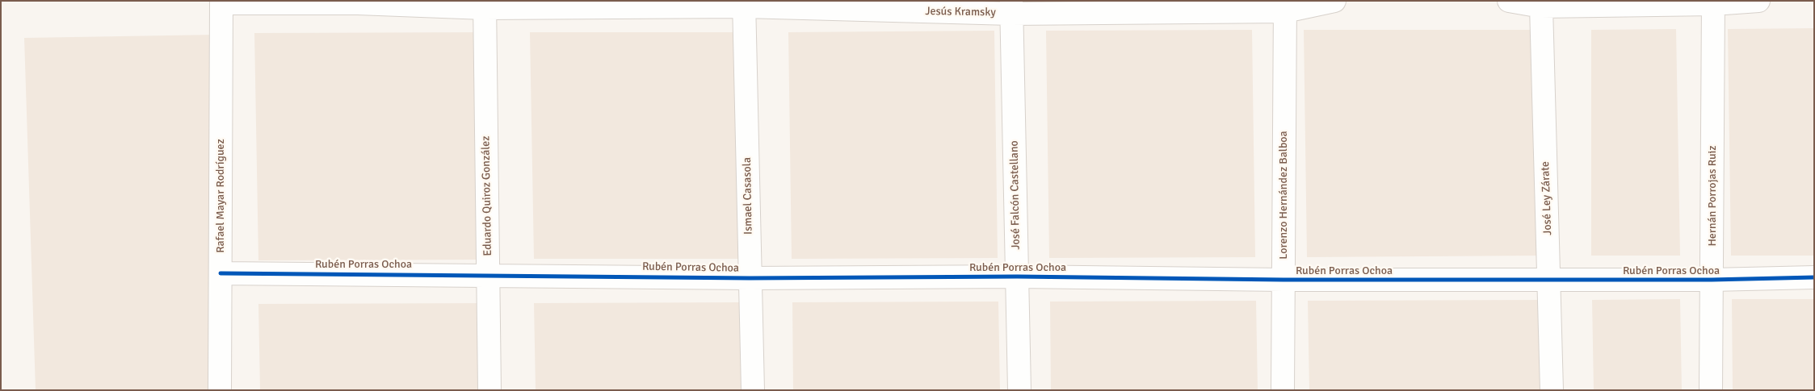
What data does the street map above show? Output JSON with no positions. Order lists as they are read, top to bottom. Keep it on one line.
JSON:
{"streets":{"street":["Jesús Kramsky","José Falcón Castellano","Lorenzo Hernández Balboa","Rafael Mayar Rodríguez","Eduardo Quiroz González","Ismael Casasola","Hernán Porrojas Ruiz","José Ley Zárate","Rubén Porras Ochoa"]},"crossings":[["Jesús Kramsky","José Falcón Castellano"],["Jesús Kramsky","Lorenzo Hernández Balboa"],["Jesús Kramsky","Rafael Mayar Rodríguez"],["Jesús Kramsky","Eduardo Quiroz González"],["Jesús Kramsky","Ismael Casasola"],["José Falcón Castellano","Rubén Porras Ochoa"],["Lorenzo Hernández Balboa","Rubén Porras Ochoa"],["Rafael Mayar Rodríguez","Rubén Porras Ochoa"],["Eduardo Quiroz González","Rubén Porras Ochoa"],["Ismael Casasola","Rubén Porras Ochoa"],["Hernán Porrojas Ruiz","Rubén Porras Ochoa"],["José Ley Zárate","Rubén Porras Ochoa"]]}
